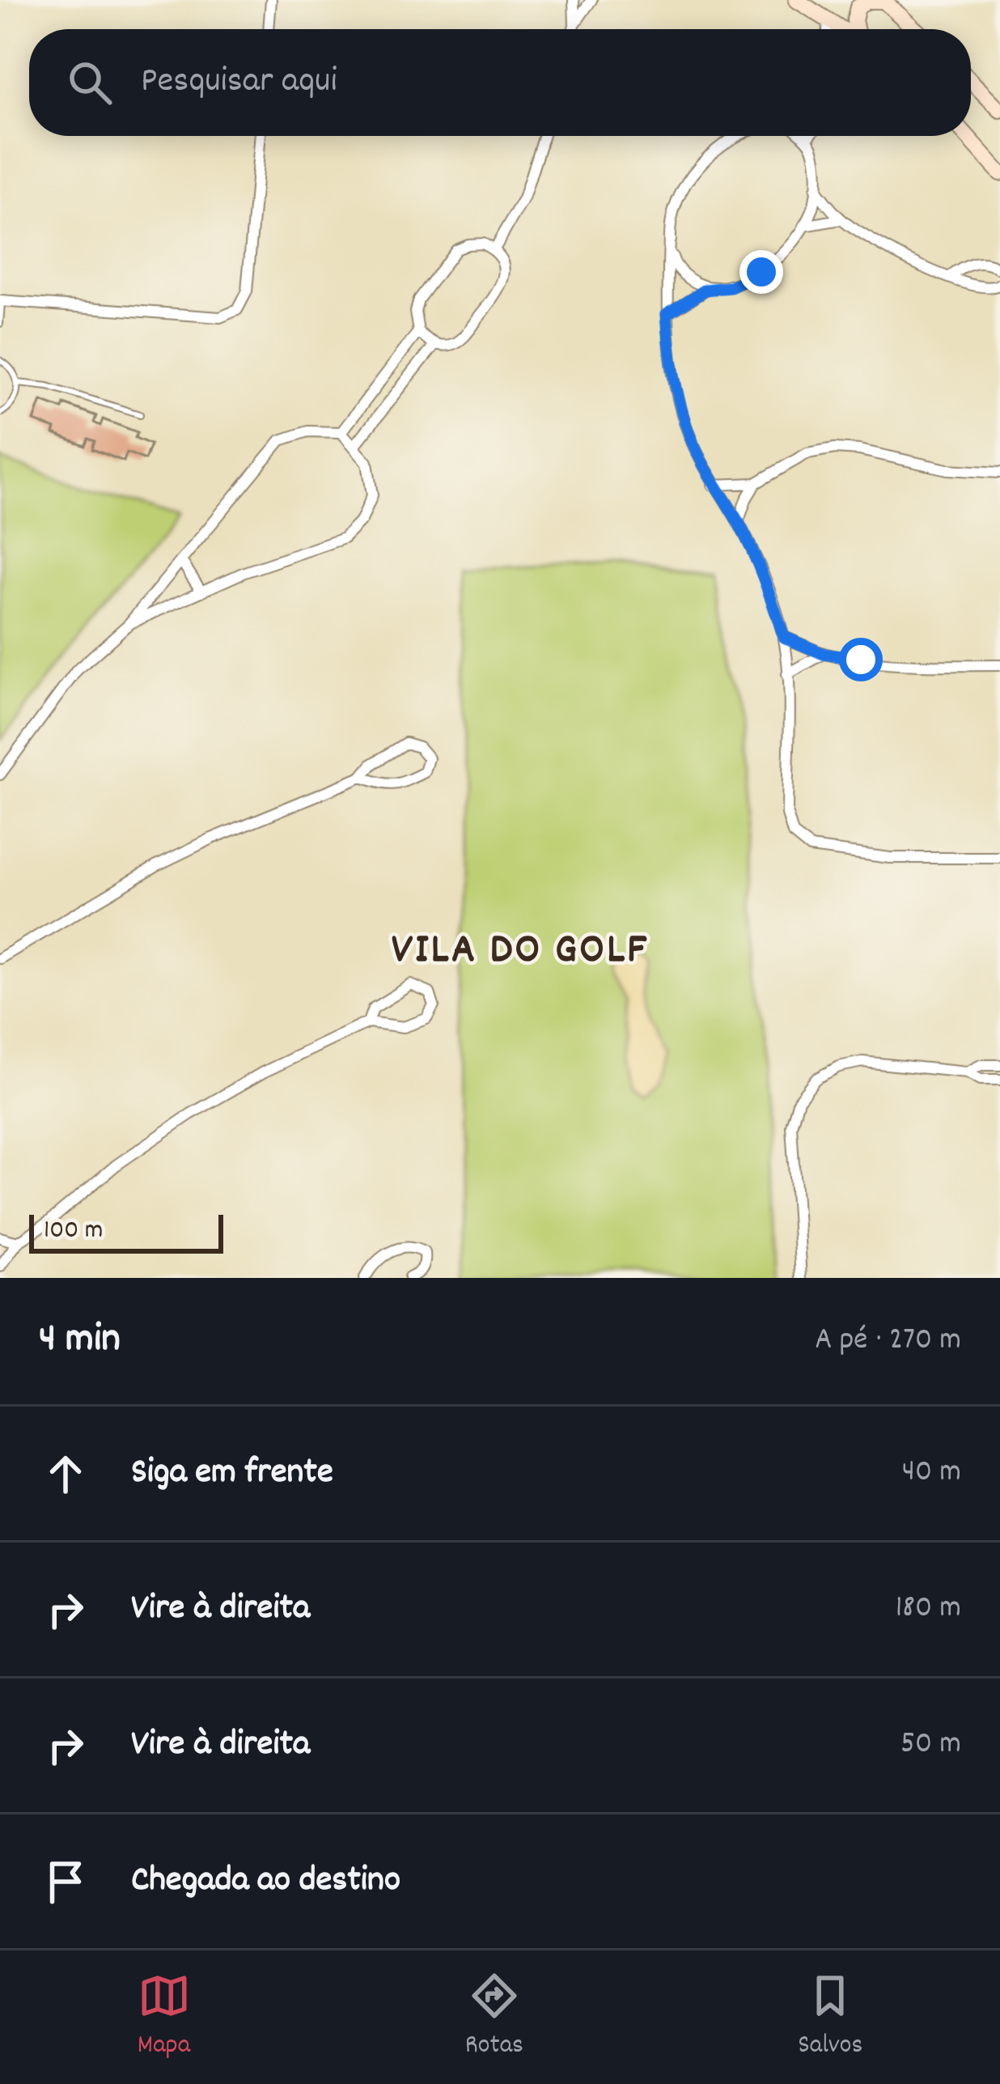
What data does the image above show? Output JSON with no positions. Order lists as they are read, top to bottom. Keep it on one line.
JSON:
{"districts":["VILA DO GOLF"],"scale_bar":"100 m","page":{"search":"Pesquisar aqui","scale":"100 m","heading":["4 min","A pé · 270 m"],"list":[["Siga em frente","40 m"],["Vire à direita","180 m"],["Vire à direita","50 m"],"Chegada ao destino"],"nav":["Mapa","Rotas","Salvos"]}}
